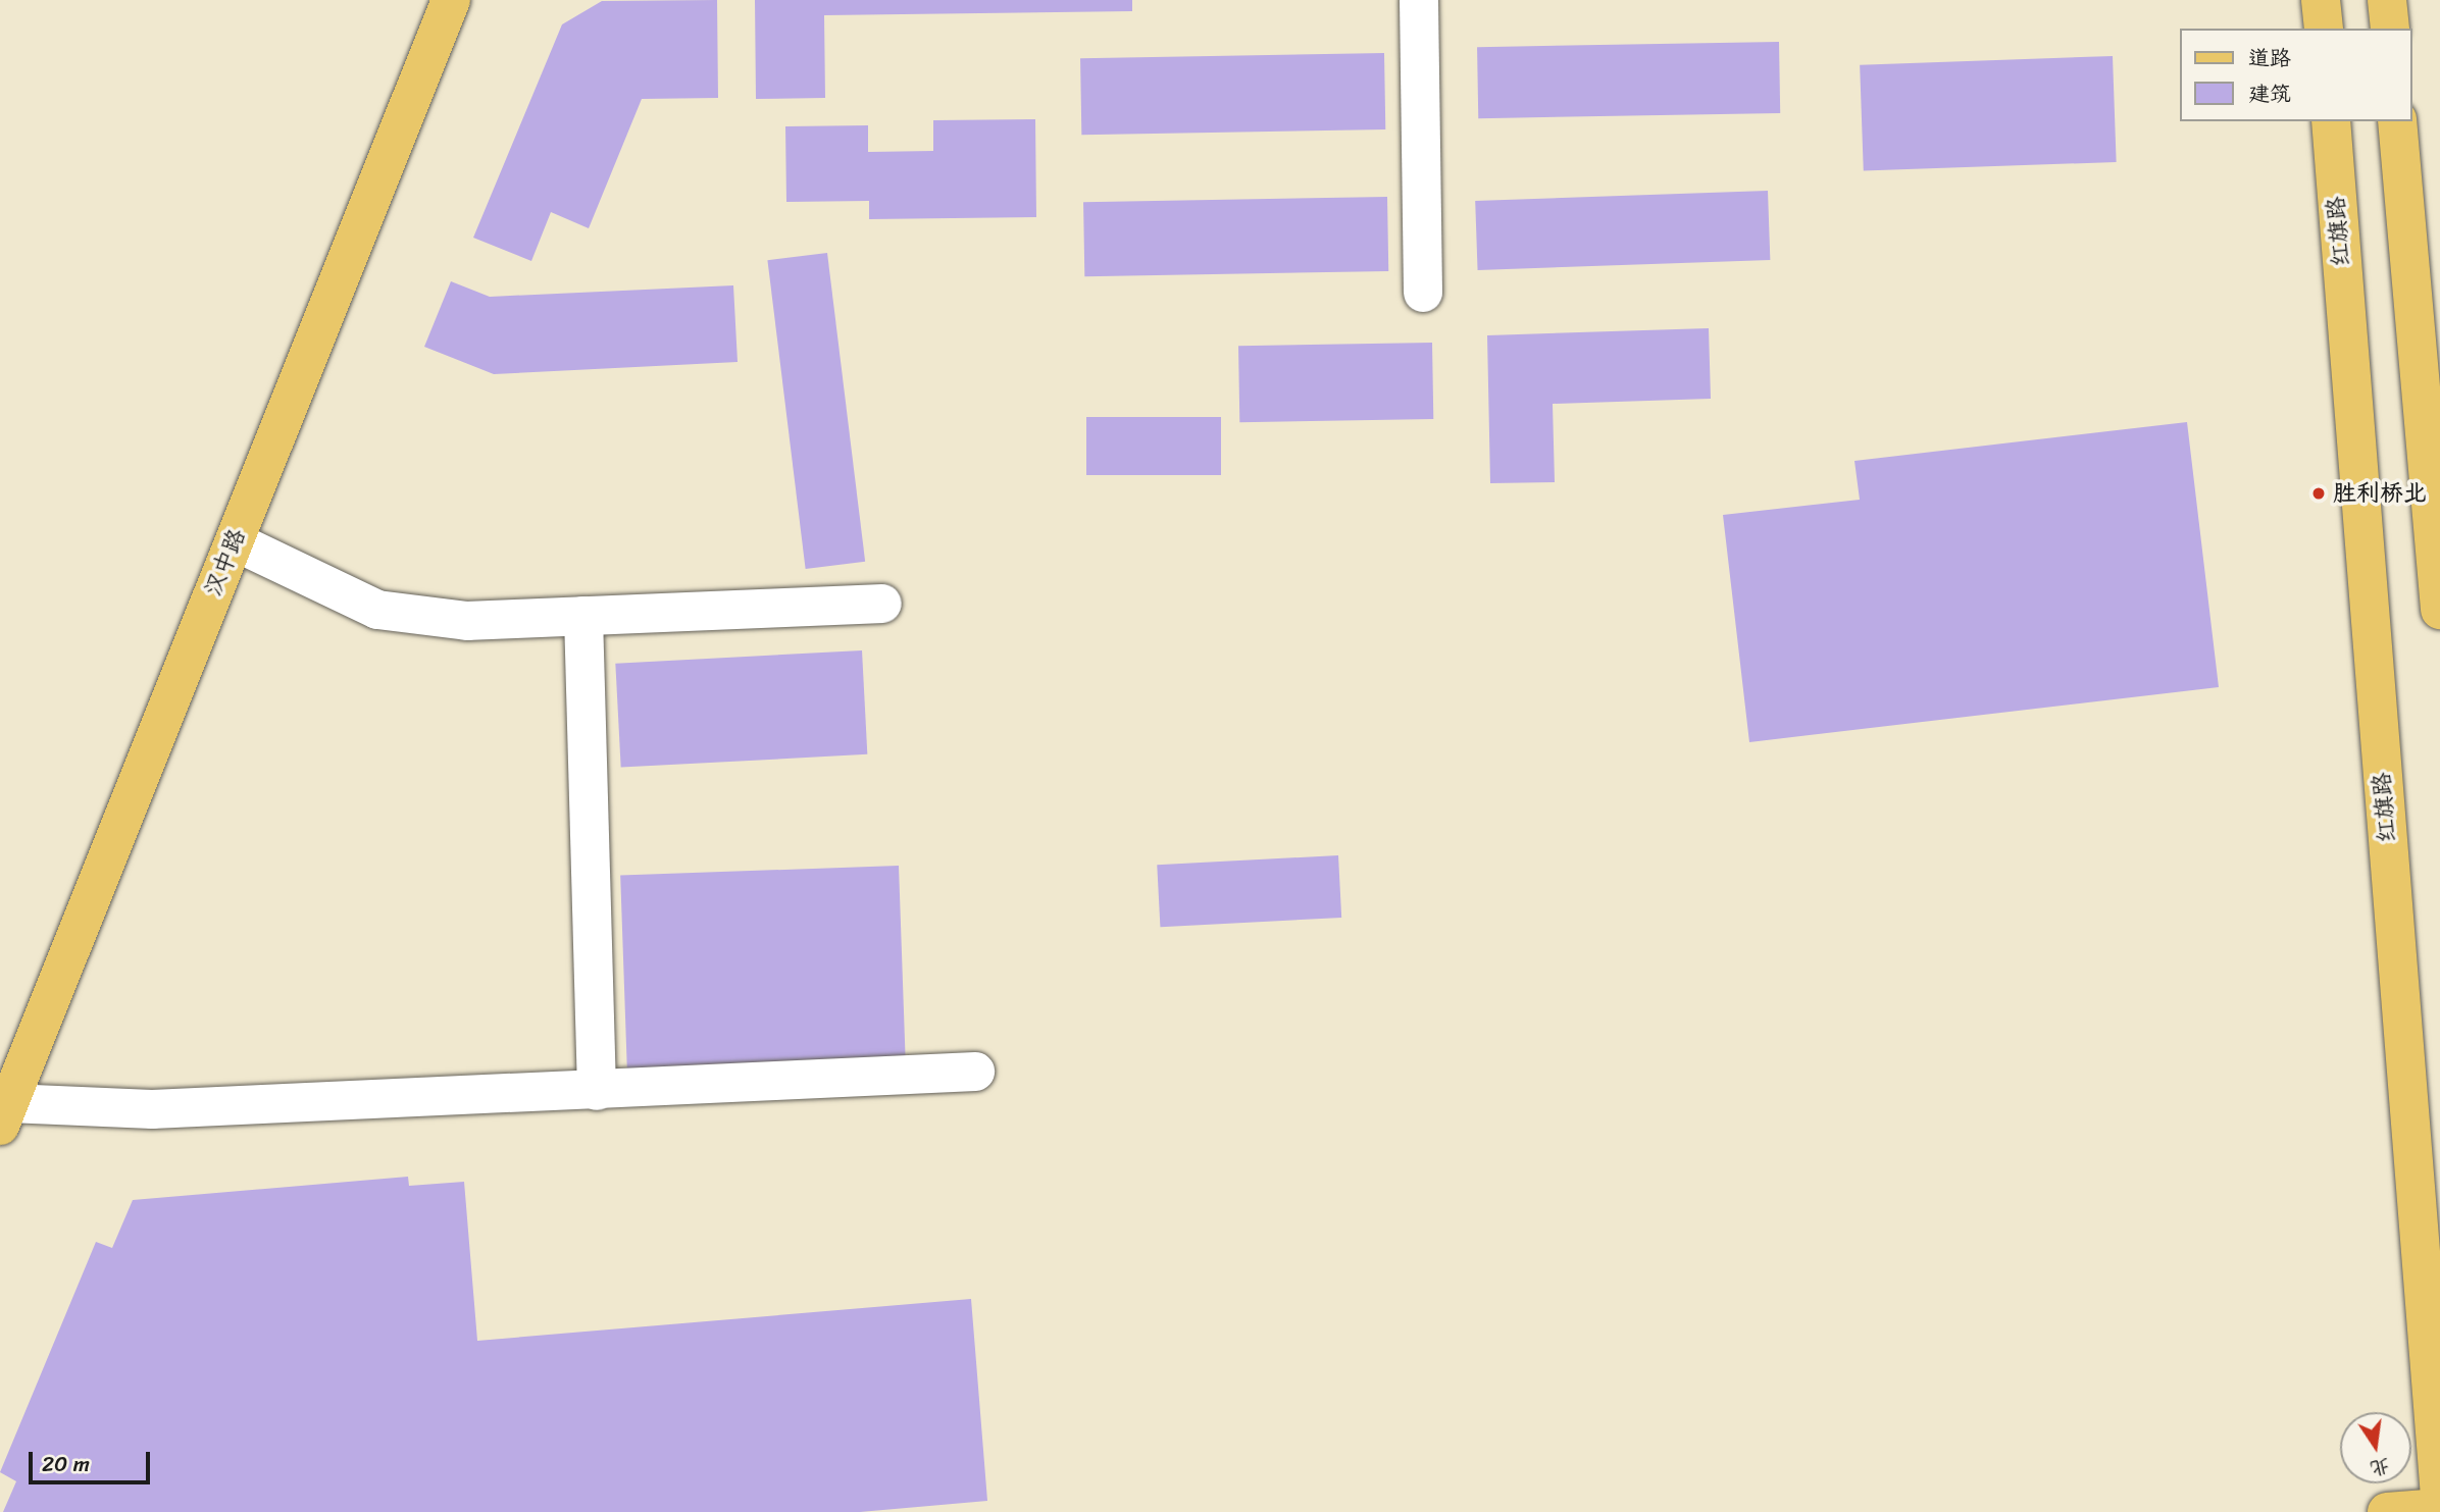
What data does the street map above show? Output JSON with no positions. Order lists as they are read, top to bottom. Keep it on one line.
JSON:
{"streets":{"main road":["红旗路","汉中路"]},"places":["胜利桥北"],"legend":["道路","建筑"],"scale_bar":"20 m","north":"bottom"}
